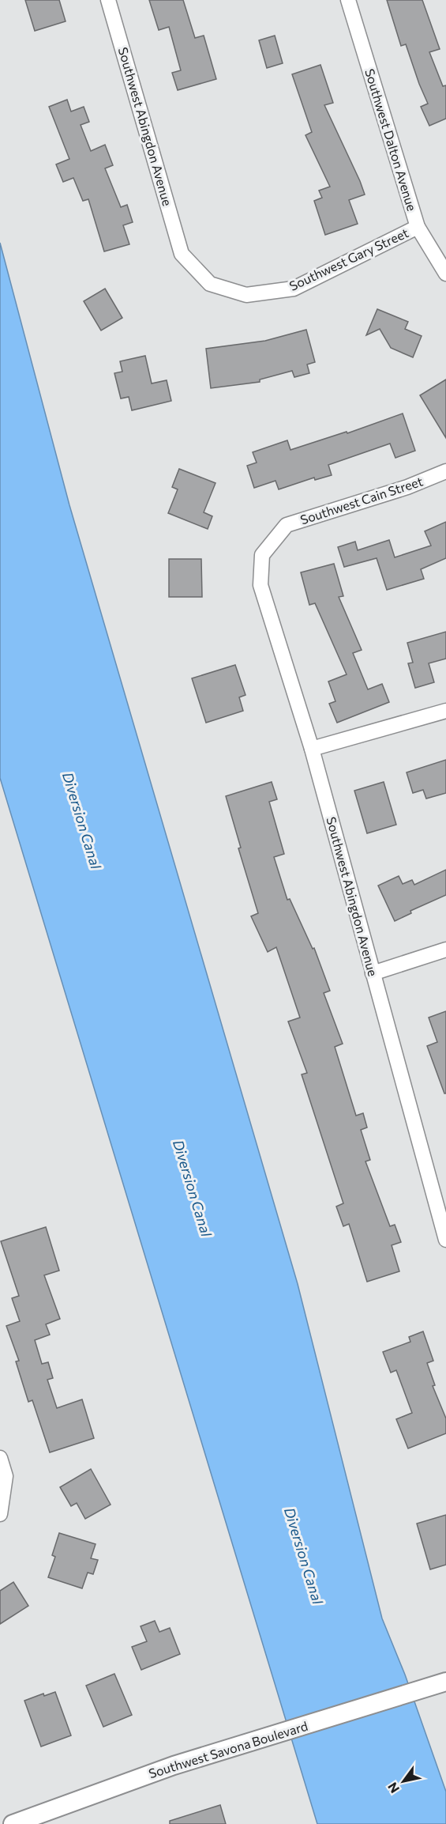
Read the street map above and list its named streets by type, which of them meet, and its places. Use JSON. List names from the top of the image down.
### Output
{
  "streets": {
    "street": [
      "Southwest Abingdon Avenue",
      "Southwest Dalton Avenue",
      "Southwest Gary Street",
      "Southwest Cain Street",
      "Southwest Savona Boulevard"
    ]
  },
  "crossings": [
    ["Southwest Abingdon Avenue", "Southwest Gary Street"],
    ["Southwest Abingdon Avenue", "Southwest Cain Street"],
    ["Southwest Dalton Avenue", "Southwest Gary Street"]
  ],
  "water": ["Diversion Canal"],
  "north": "bottom left"
}
